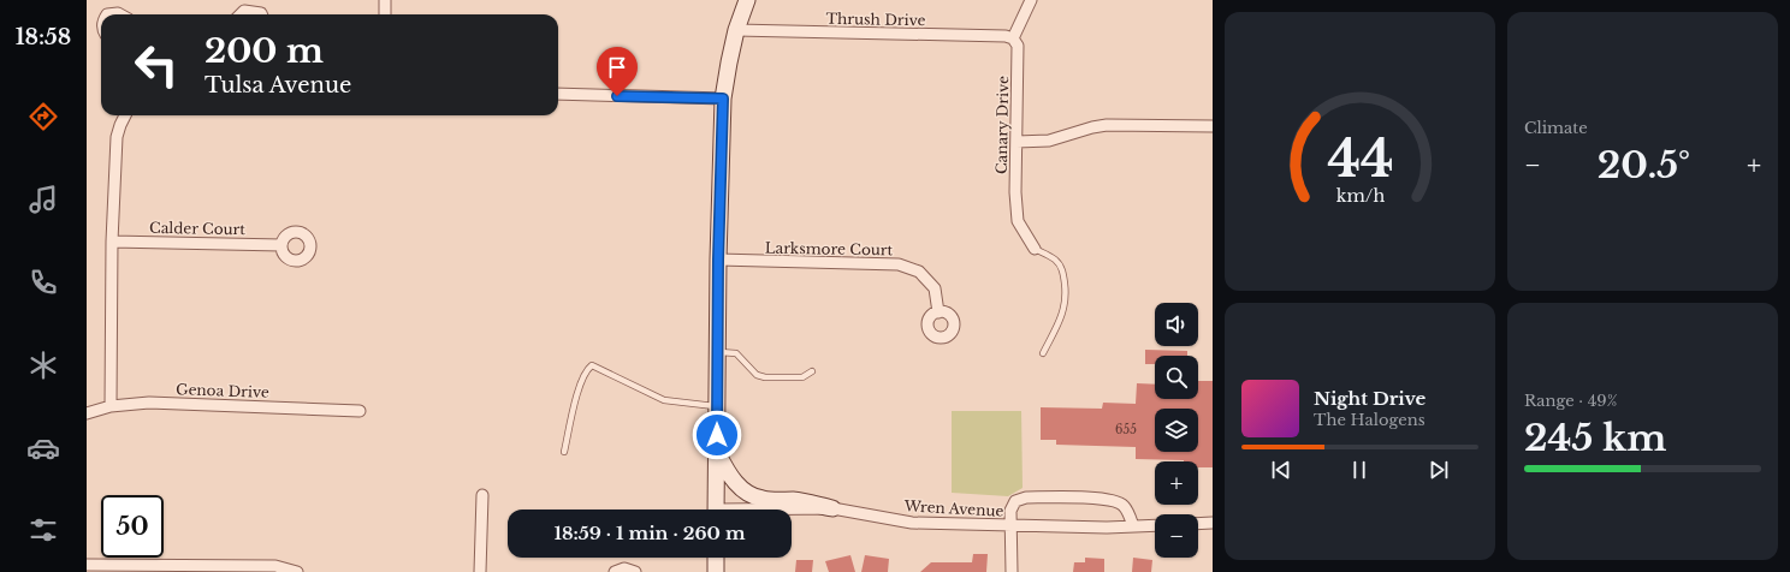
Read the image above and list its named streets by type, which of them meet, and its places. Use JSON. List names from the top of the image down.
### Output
{
  "streets": {
    "street": [
      "Thrush Drive",
      "Canary Drive",
      "Calder Court",
      "Larksmore Court",
      "Genoa Drive",
      "Wren Avenue"
    ]
  },
  "crossings": [
    ["Thrush Drive", "Canary Drive"]
  ],
  "house_numbers": ["655"],
  "page": {
    "tabs": "18:58",
    "tile": [
      "Climate",
      ["Range · 49%", "245 km"]
    ],
    "turn": ["200 m", "Tulsa Avenue"],
    "heat": ["−", "20.5°", "+"],
    "map_buttons": ["+", "−"],
    "song": ["Night Drive", "The Halogens"],
    "limit": "50",
    "trip": "18:59 · 1 min · 260 m",
    "gauge": ["44", "km/h"]
  }
}
